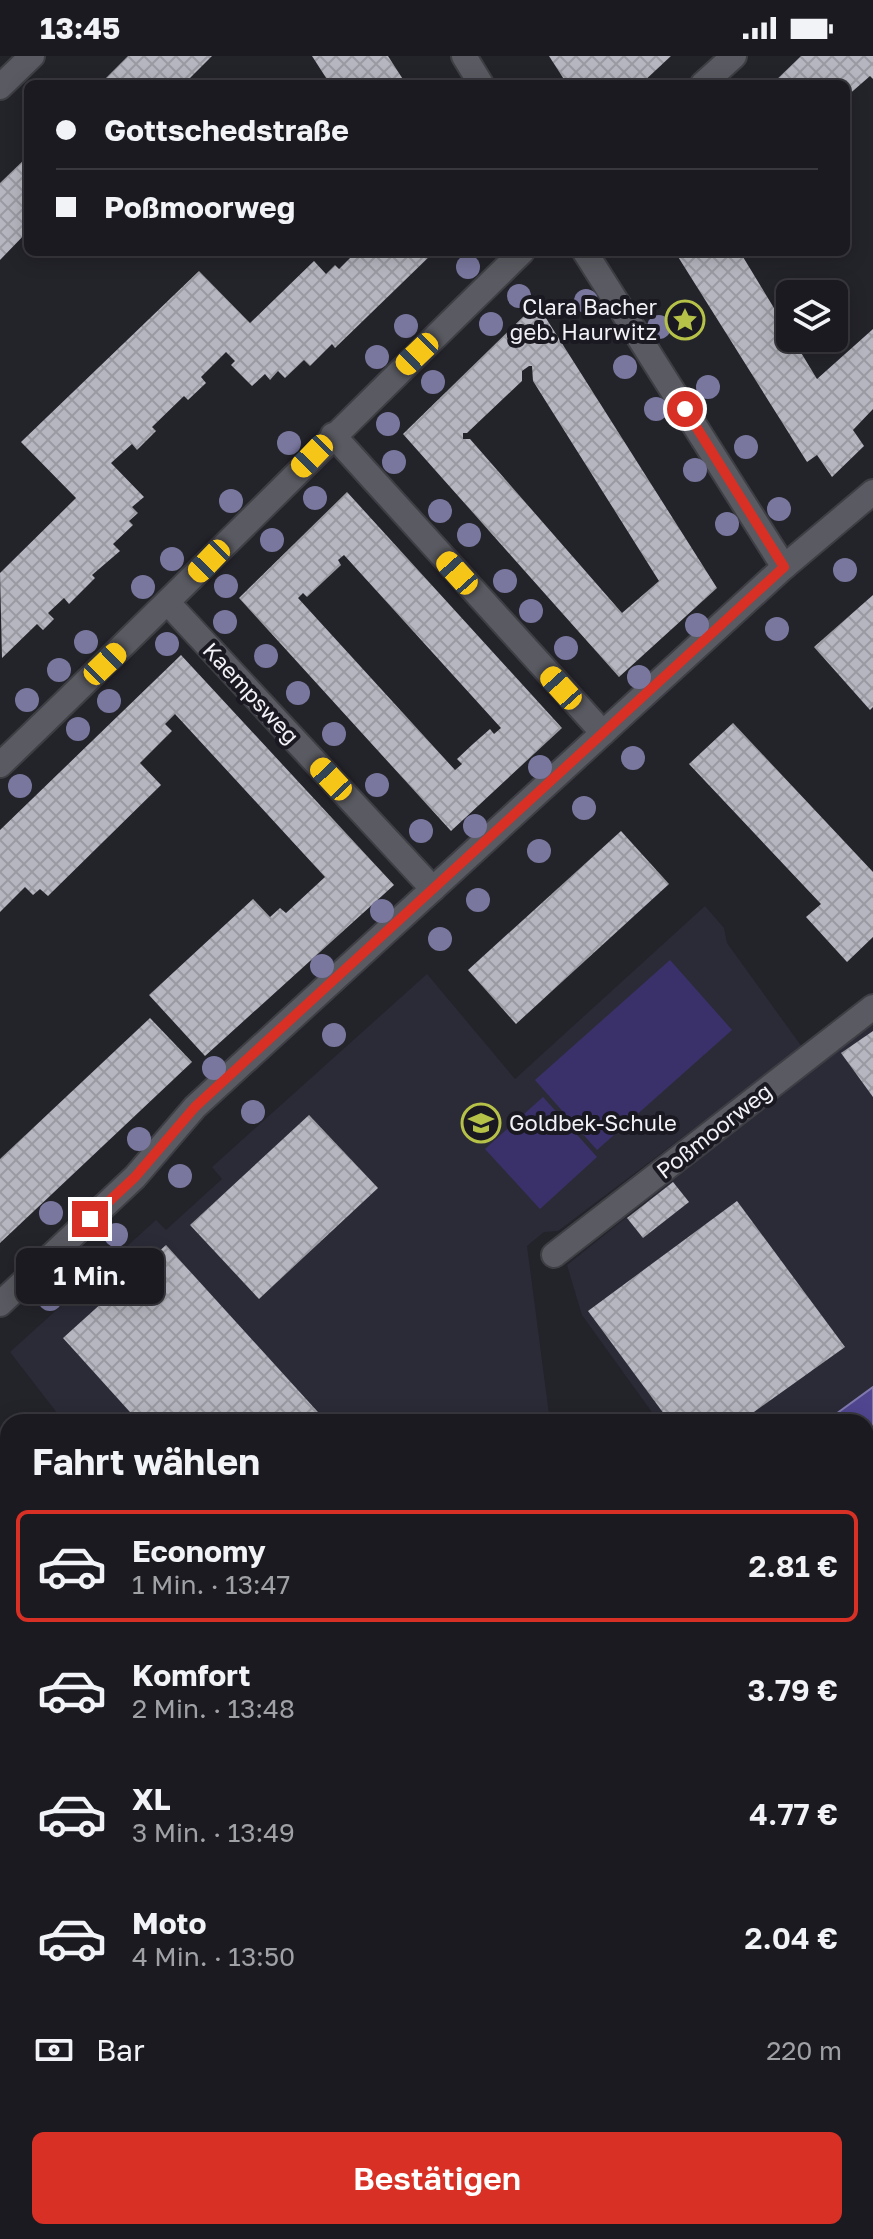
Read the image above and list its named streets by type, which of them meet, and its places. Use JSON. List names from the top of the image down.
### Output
{
  "streets": {
    "street": ["Kaempsweg", "Poßmoorweg"]
  },
  "places": {
    "place": ["Clara Bacher geb. Haurwitz"],
    "school or university": ["Goldbek-Schule"]
  },
  "page": {
    "status": "13:45",
    "banner": ["Gottschedstraße", "Poßmoorweg"],
    "bubble": "1 Min.",
    "heading": "Fahrt wählen",
    "list": [
      {
        "name": "Economy",
        "note": "1 Min. · 13:47",
        "value": "2.81 €"
      },
      {
        "name": "Komfort",
        "note": "2 Min. · 13:48",
        "value": "3.79 €"
      },
      {
        "name": "XL",
        "note": "3 Min. · 13:49",
        "value": "4.77 €"
      },
      {
        "name": "Moto",
        "note": "4 Min. · 13:50",
        "value": "2.04 €"
      }
    ],
    "pay": ["Bar", "220 m"],
    "buttons": "Bestätigen"
  }
}
